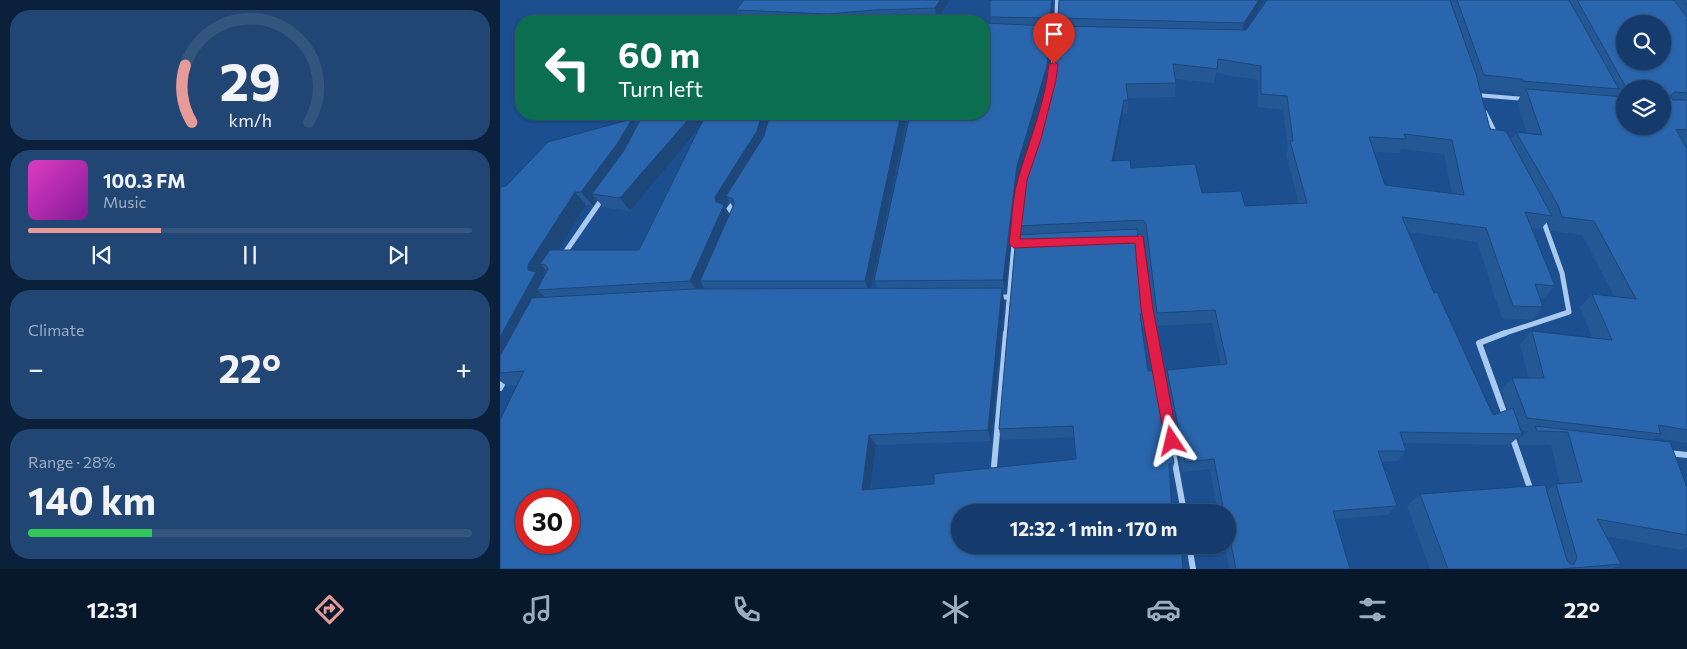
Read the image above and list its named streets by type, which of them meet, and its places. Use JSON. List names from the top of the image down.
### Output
{
  "page": {
    "turn": ["60 m", "Turn left"],
    "song": ["100.3 FM", "Music"],
    "tile": [
      "Climate",
      ["Range · 28%", "140 km"]
    ],
    "heat": ["−", "22°", "+"],
    "limit": "30",
    "trip": "12:32 · 1 min · 170 m",
    "tabs": ["12:31", "22°"],
    "gauge": ["29", "km/h"]
  }
}
